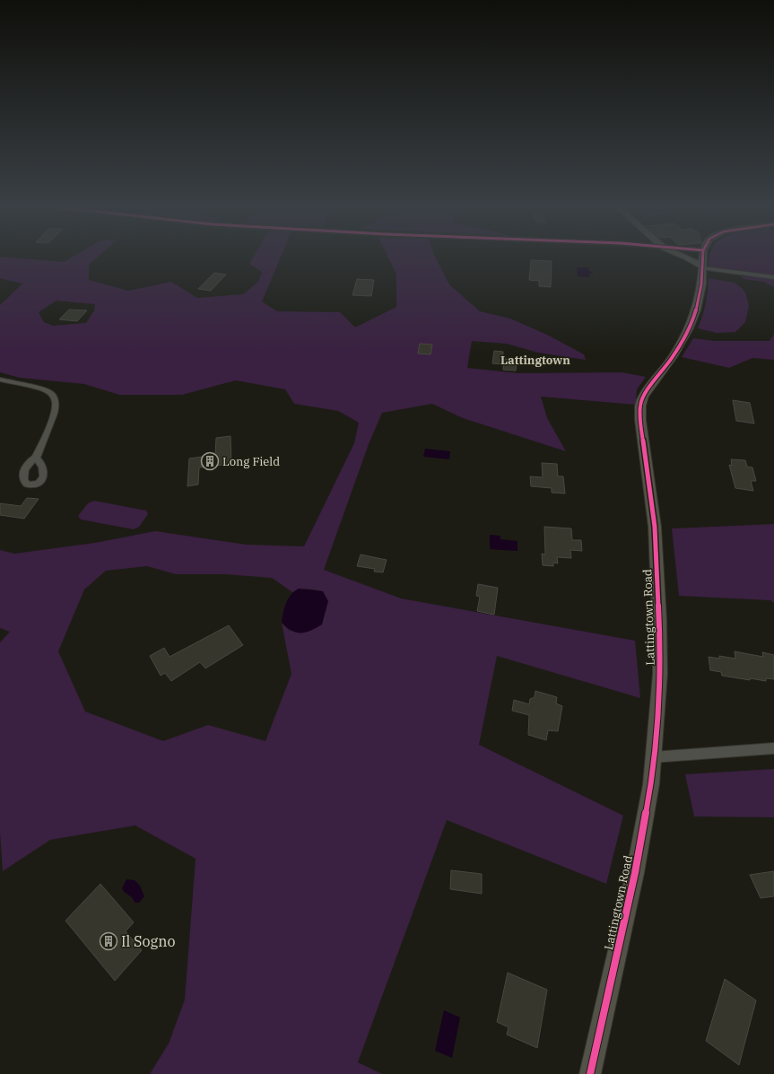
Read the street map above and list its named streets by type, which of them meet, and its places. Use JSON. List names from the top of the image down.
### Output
{
  "streets": {
    "street": ["Lattingtown Road"]
  },
  "districts": ["Lattingtown"],
  "places": {
    "building": ["Long Field", "Il Sogno"]
  }
}
